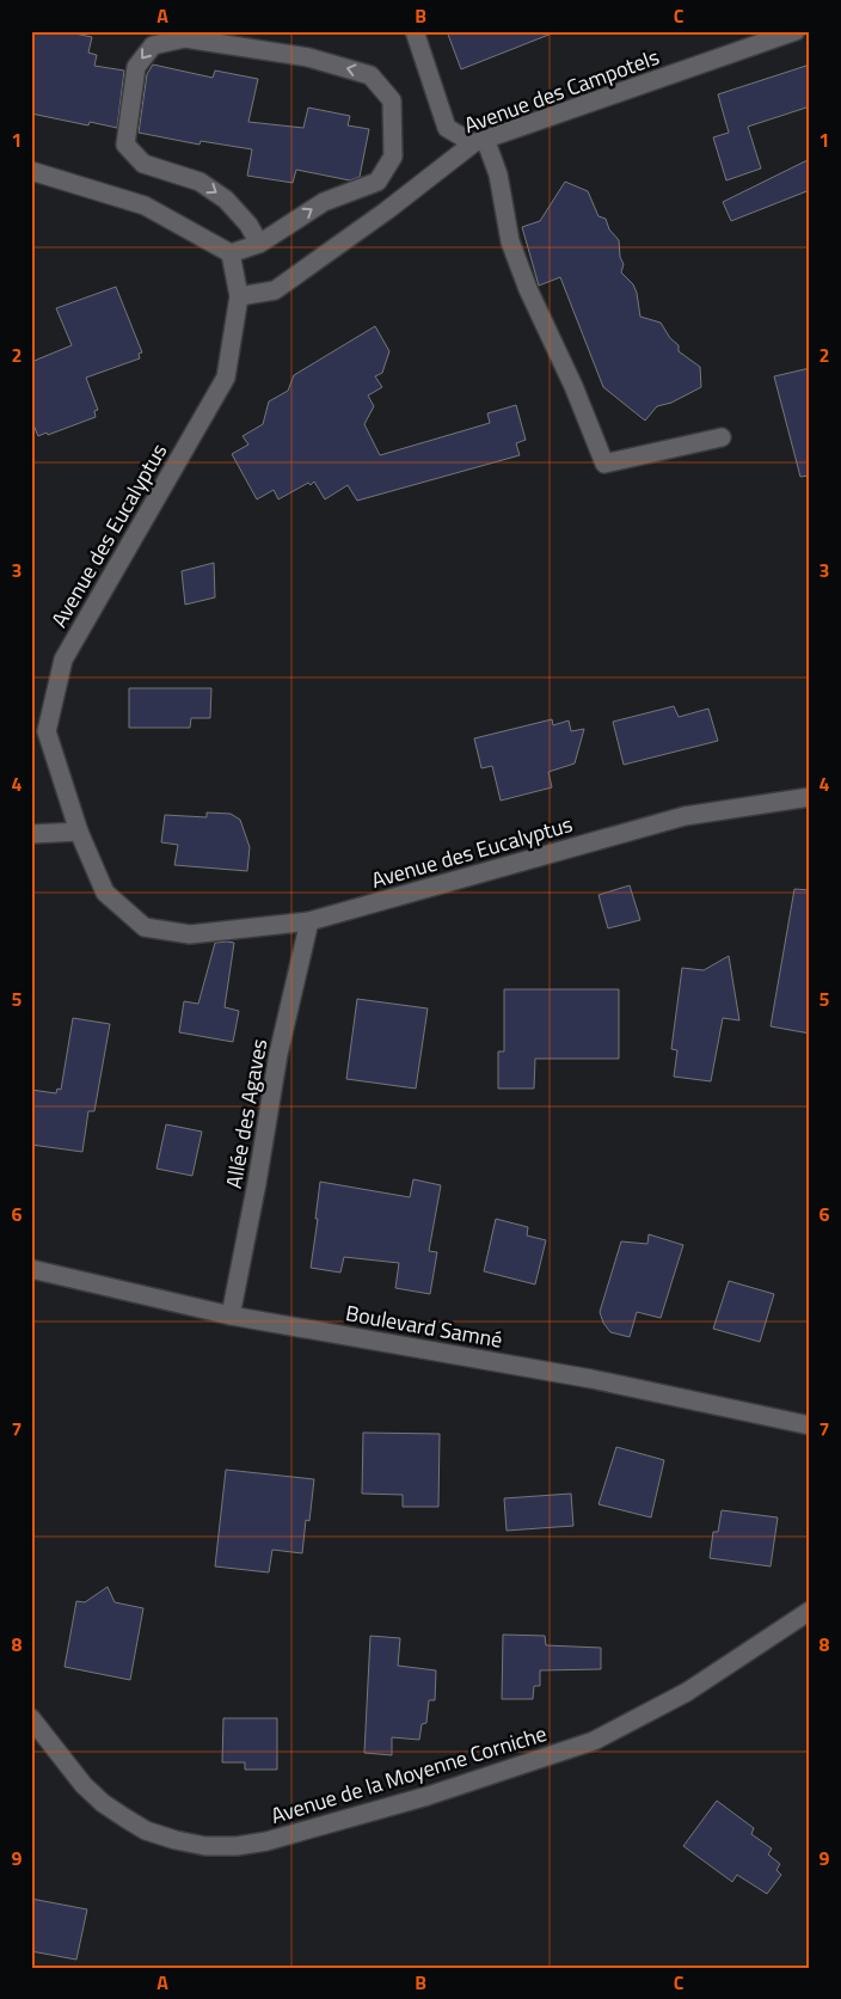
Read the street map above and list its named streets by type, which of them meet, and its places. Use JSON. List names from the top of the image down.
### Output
{
  "streets": {
    "street": [
      "Avenue des Campotels",
      "Avenue des Eucalyptus",
      "Allée des Agaves",
      "Boulevard Samné",
      "Avenue de la Moyenne Corniche"
    ]
  },
  "crossings": [
    ["Avenue des Campotels", "Avenue des Eucalyptus"],
    ["Avenue des Eucalyptus", "Allée des Agaves"],
    ["Allée des Agaves", "Boulevard Samné"]
  ],
  "grid": {
    "columns": ["A", "B", "C"],
    "rows": [
      "1",
      "2",
      "3",
      "4",
      "5",
      "6",
      "7",
      "8",
      "9"
    ]
  }
}
